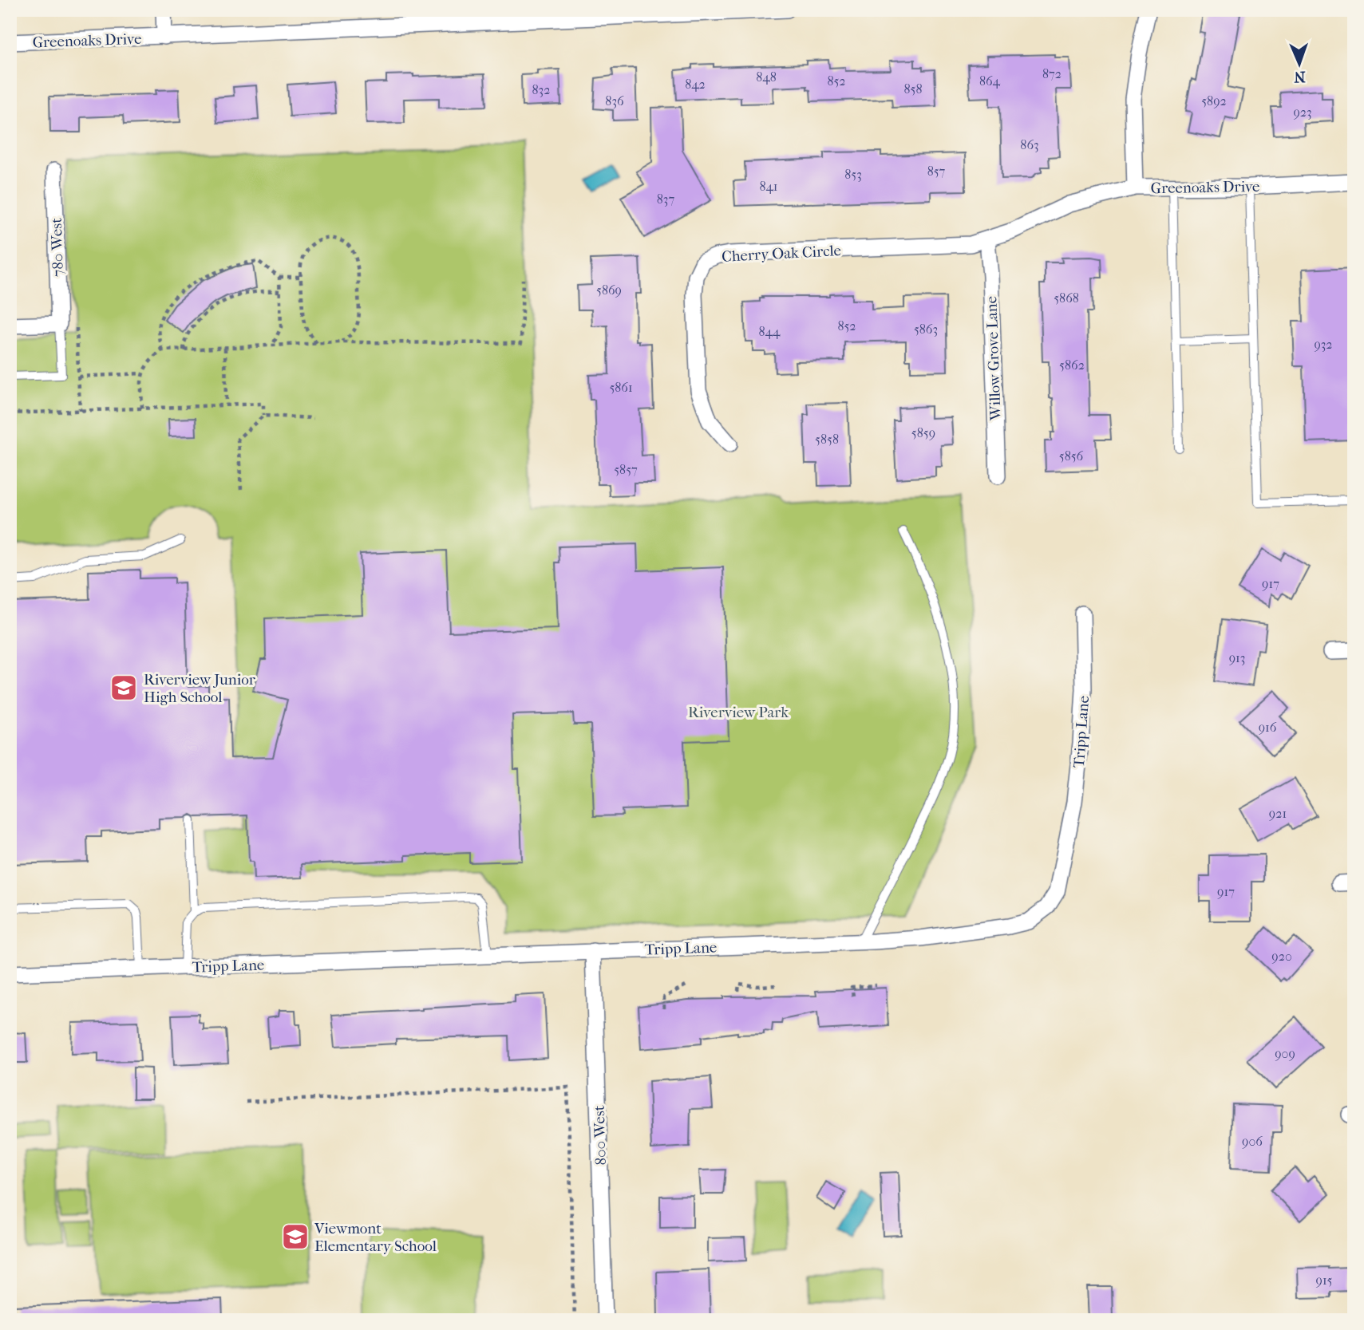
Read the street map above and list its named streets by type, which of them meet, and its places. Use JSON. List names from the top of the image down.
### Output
{
  "streets": {
    "street": [
      "Greenoaks Drive",
      "780 West",
      "Cherry Oak Circle",
      "Willow Grove Lane",
      "Tripp Lane",
      "800 West"
    ]
  },
  "crossings": [
    ["Cherry Oak Circle", "Willow Grove Lane"],
    ["Tripp Lane", "800 West"]
  ],
  "parks": ["Riverview Park"],
  "places": {
    "school or university": ["Riverview Junior High School", "Viewmont Elementary School"]
  },
  "house_numbers": [
    "872",
    "848",
    "852",
    "864",
    "842",
    "858",
    "832",
    "836",
    "5892",
    "923",
    "863",
    "857",
    "853",
    "841",
    "837",
    "5869",
    "5868",
    "852",
    "5863",
    "844",
    "932",
    "5862",
    "5861",
    "5859",
    "5858",
    "5856",
    "5857",
    "917",
    "913",
    "916",
    "921",
    "917",
    "920",
    "909",
    "906",
    "915"
  ],
  "north": "bottom"
}
